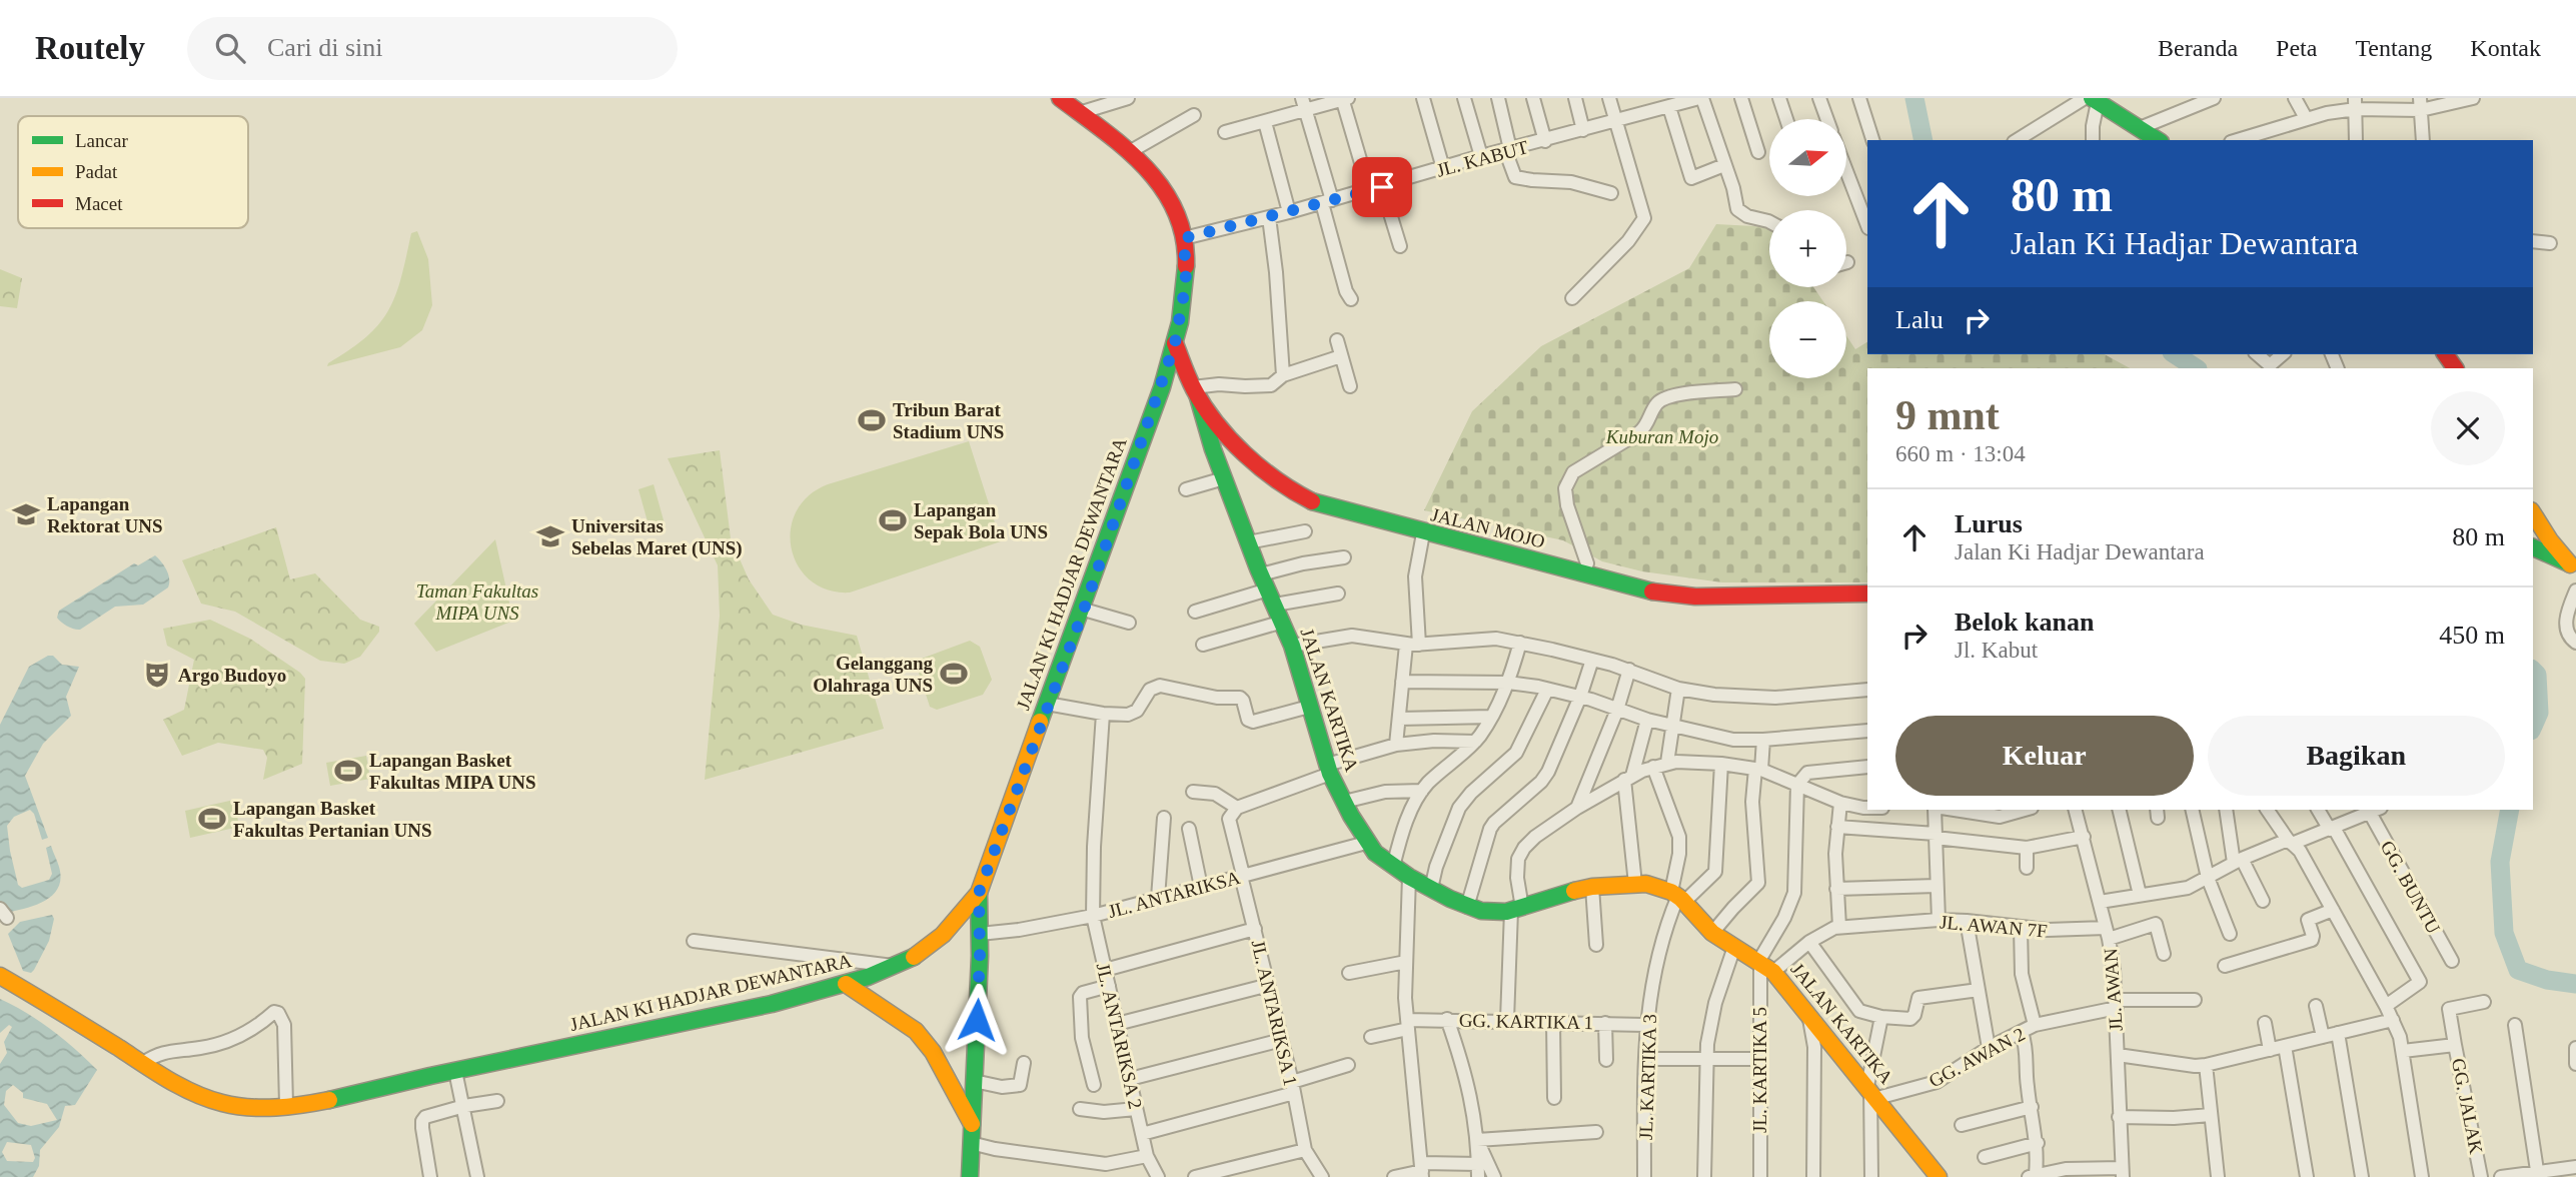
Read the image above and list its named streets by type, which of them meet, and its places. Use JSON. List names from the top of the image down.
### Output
{
  "streets": {
    "street": [
      "JL. KABUT",
      "JALAN MOJO",
      "JALAN KI HADJAR DEWANTARA",
      "JALAN KARTIKA",
      "GG. BUNTU",
      "JL. ANTARIKSA",
      "JL. AWAN 7F",
      "JL. AWAN",
      "JL. ANTARIKSA 1",
      "GG. KARTIKA 1",
      "JL. ANTARIKSA 2",
      "GG. AWAN 2",
      "JL. KARTIKA 5",
      "JL. KARTIKA 3",
      "GG. JALAK"
    ]
  },
  "crossings": [
    ["JL. KABUT", "JALAN KI HADJAR DEWANTARA"],
    ["JALAN MOJO", "JALAN KI HADJAR DEWANTARA"],
    ["JALAN MOJO", "JALAN KARTIKA"],
    ["JALAN KARTIKA", "JL. ANTARIKSA"],
    ["JALAN KARTIKA", "GG. AWAN 2"],
    ["JALAN KARTIKA", "JL. KARTIKA 5"],
    ["JALAN KARTIKA", "JL. KARTIKA 3"],
    ["JL. ANTARIKSA", "JL. ANTARIKSA 1"],
    ["JL. ANTARIKSA", "JL. ANTARIKSA 2"],
    ["JL. AWAN 7F", "JL. AWAN"],
    ["JL. AWAN", "GG. AWAN 2"],
    ["GG. KARTIKA 1", "JL. KARTIKA 3"]
  ],
  "parks": ["Kuburan Mojo", "Taman Fakultas MIPA UNS"],
  "places": {
    "sports": [
      "Tribun Barat Stadium UNS",
      "Lapangan Sepak Bola UNS",
      "Gelanggang Olahraga UNS",
      "Lapangan Basket Fakultas MIPA UNS",
      "Lapangan Basket Fakultas Pertanian UNS"
    ],
    "school or university": ["Lapangan Rektorat UNS", "Universitas Sebelas Maret (UNS)"],
    "theatre": ["Argo Budoyo"]
  },
  "legend": ["Lancar", "Padat", "Macet"],
  "north": "right",
  "page": {
    "header": "Routely",
    "search": "Cari di sini",
    "nav": [
      "Beranda",
      "Peta",
      "Tentang",
      "Kontak"
    ],
    "map_buttons": ["+", "−"],
    "turn": ["80 m", "Jalan Ki Hadjar Dewantara"],
    "then": "Lalu",
    "heading": ["9 mnt", "660 m · 13:04"],
    "list": [
      {
        "name": "Lurus",
        "note": "Jalan Ki Hadjar Dewantara",
        "value": "80 m"
      },
      {
        "name": "Belok kanan",
        "note": "Jl. Kabut",
        "value": "450 m"
      }
    ],
    "buttons": ["Keluar", "Bagikan"]
  }
}
